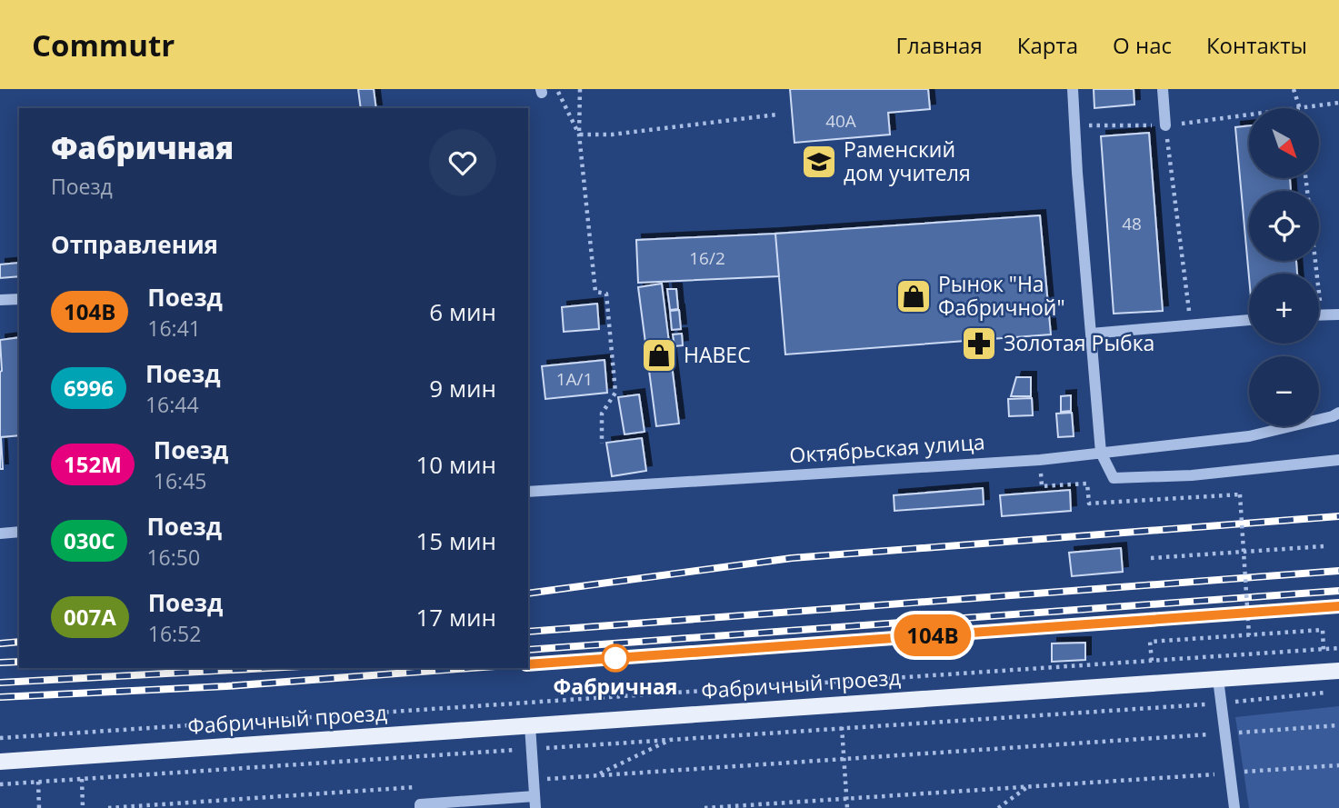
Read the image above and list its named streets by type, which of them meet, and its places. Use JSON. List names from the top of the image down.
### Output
{
  "streets": {
    "main road": ["Фабричный проезд"],
    "street": ["Октябрьская улица"]
  },
  "places": {
    "school or university": ["Раменский дом учителя"],
    "shop": ["Рынок \"На Фабричной\"", "НАВЕС"],
    "pharmacy": ["Золотая Рыбка"],
    "other": ["Фабричная"]
  },
  "house_numbers": [
    "40А",
    "48",
    "16/2",
    "1А/1"
  ],
  "north": "bottom right",
  "page": {
    "header": "Commutr",
    "nav": [
      "Главная",
      "Карта",
      "О нас",
      "Контакты"
    ],
    "on_map": "104В",
    "map_buttons": ["+", "−"],
    "heading": [
      ["Фабричная", "Поезд"],
      "Отправления"
    ],
    "list": [
      {
        "mark": "104В",
        "name": "Поезд",
        "note": "16:41",
        "value": "6 мин"
      },
      {
        "mark": "6996",
        "name": "Поезд",
        "note": "16:44",
        "value": "9 мин"
      },
      {
        "mark": "152М",
        "name": "Поезд",
        "note": "16:45",
        "value": "10 мин"
      },
      {
        "mark": "030C",
        "name": "Поезд",
        "note": "16:50",
        "value": "15 мин"
      },
      {
        "mark": "007А",
        "name": "Поезд",
        "note": "16:52",
        "value": "17 мин"
      }
    ]
  }
}
